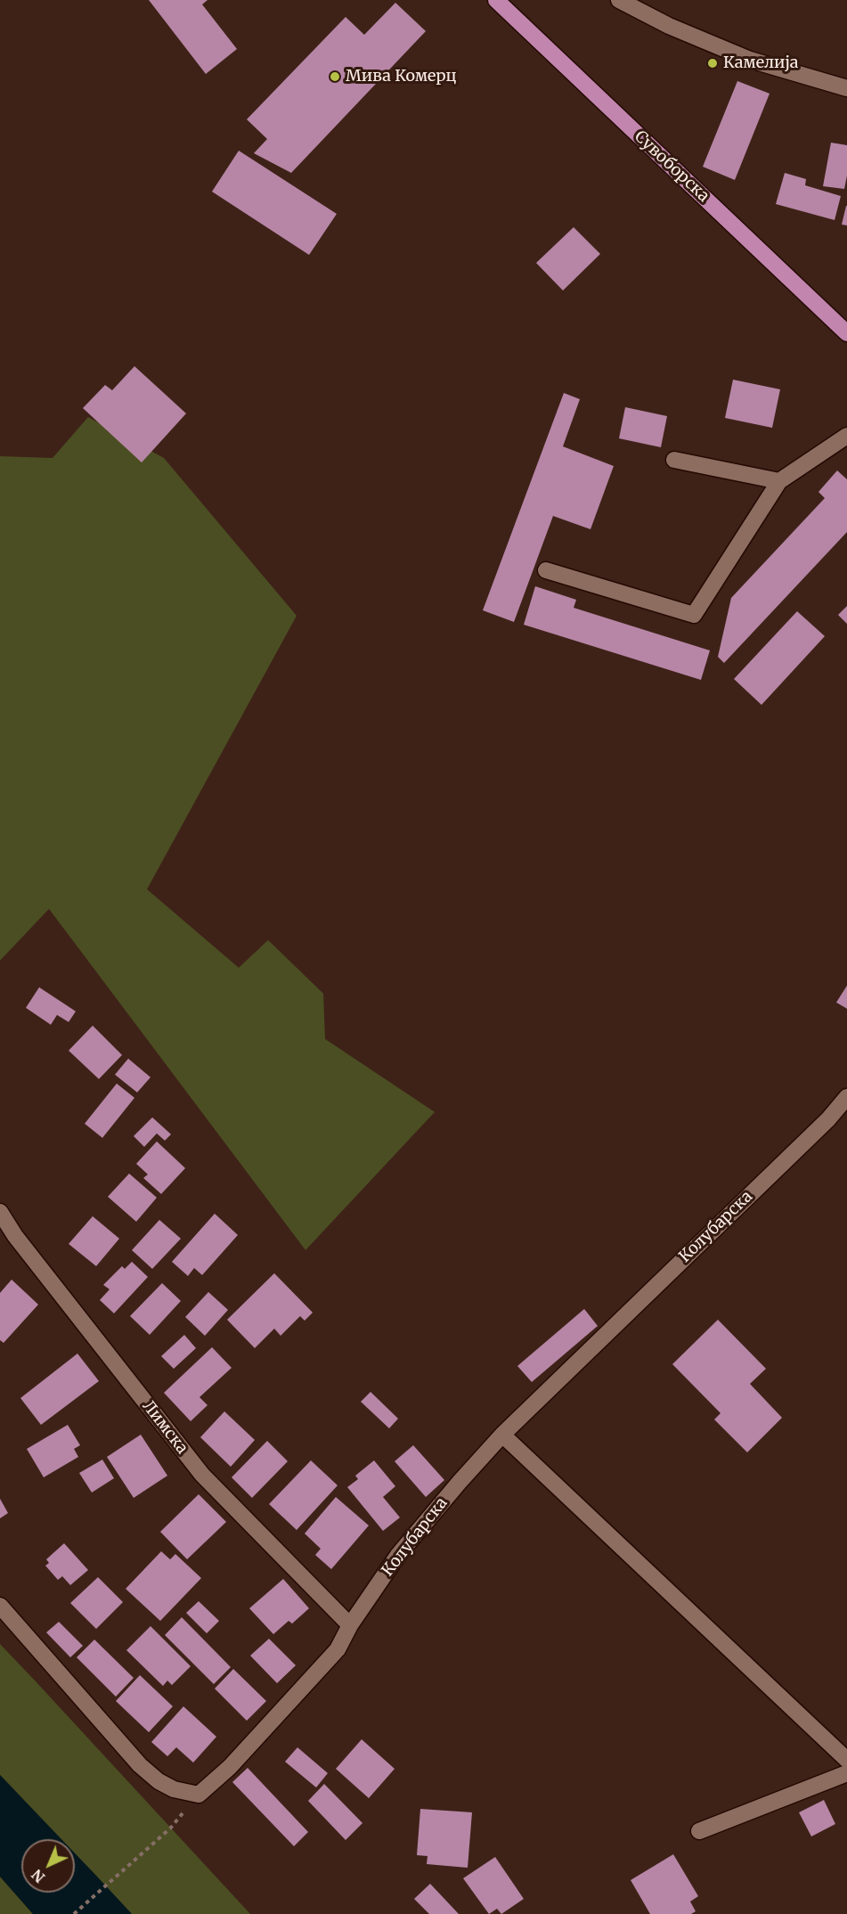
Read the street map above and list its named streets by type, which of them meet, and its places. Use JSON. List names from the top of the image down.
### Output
{
  "streets": {
    "main road": ["Сувоборска"],
    "street": ["Колубарска", "Лимска"]
  },
  "crossings": [
    ["Колубарска", "Лимска"]
  ],
  "places": ["Камелија", "Мива Комерц"],
  "north": "bottom left"
}
